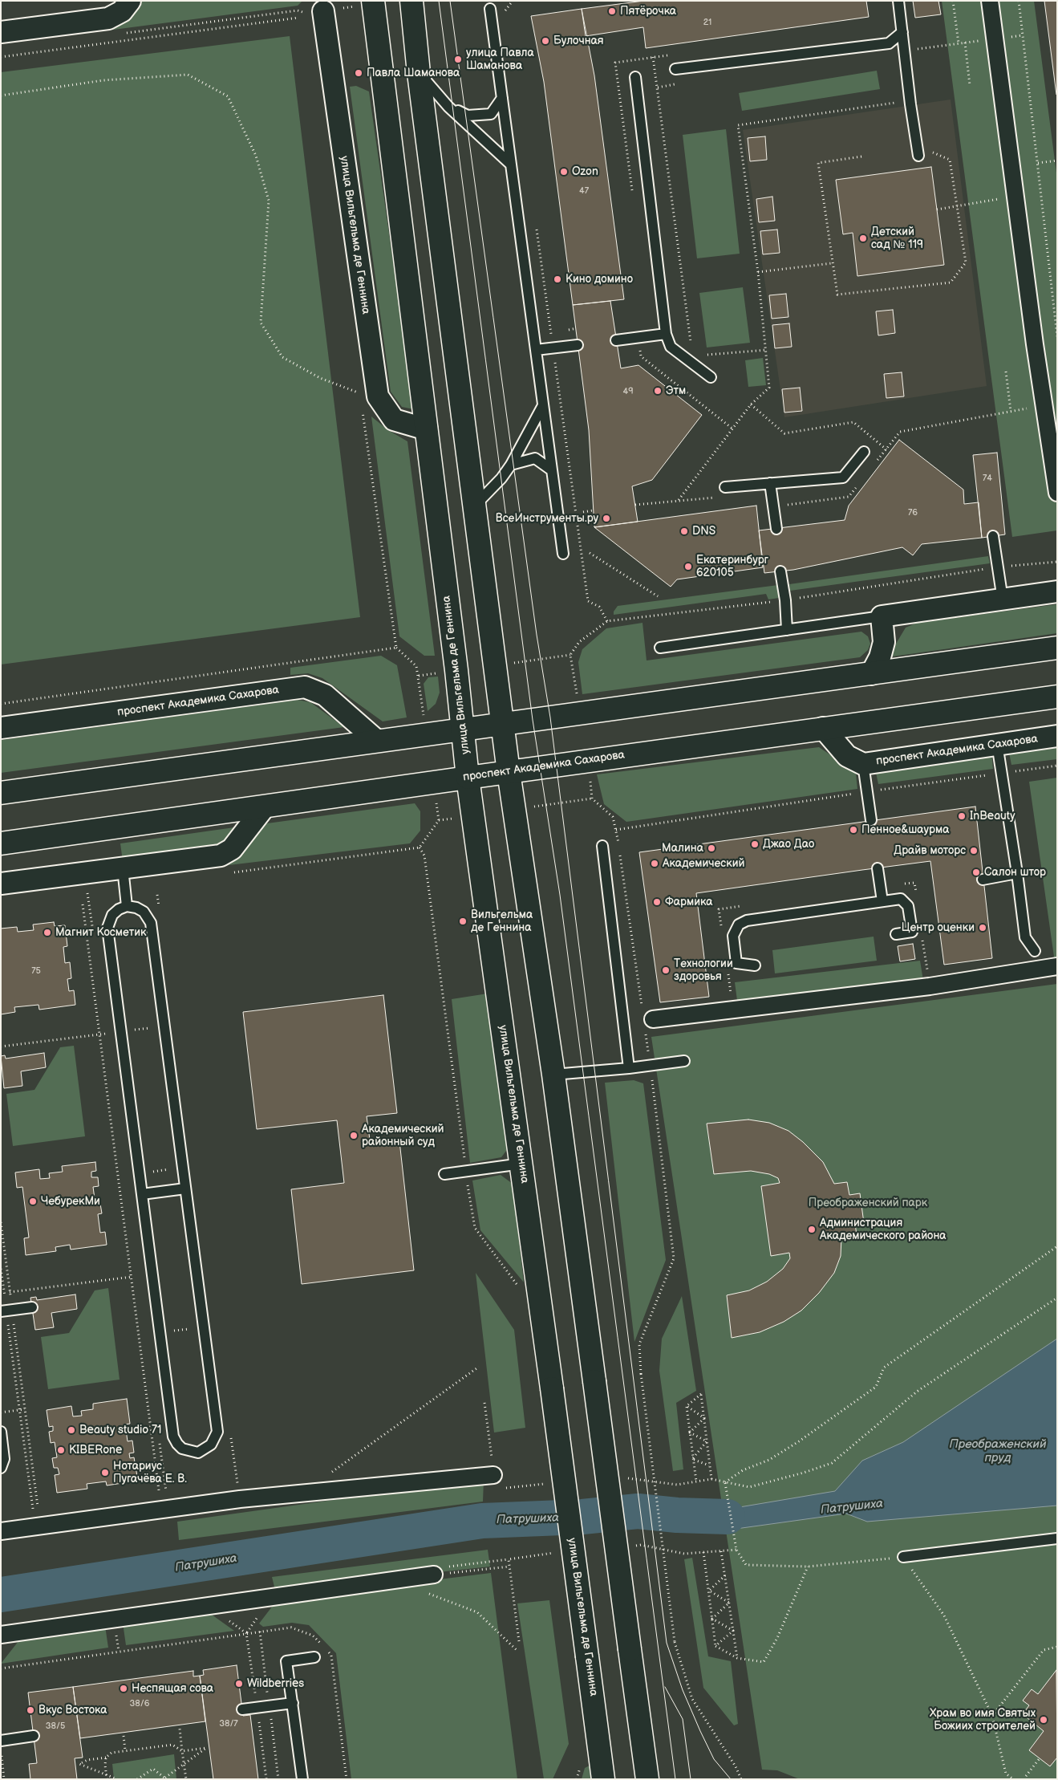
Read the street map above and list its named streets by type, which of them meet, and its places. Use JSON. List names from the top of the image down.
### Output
{
  "streets": {
    "street": ["улица Вильгельма де Геннина", "проспект Академика Сахарова"]
  },
  "crossings": [
    ["улица Вильгельма де Геннина", "проспект Академика Сахарова"]
  ],
  "water": ["Преображенский пруд", "Патрушиха"],
  "parks": ["Преображенский парк"],
  "places": [
    "Пятёрочка",
    "Булочная",
    "улица Павла Шаманова",
    "Павла Шаманова",
    "Ozon",
    "Детский сад № 119",
    "Кино домино",
    "Этм",
    "ВсеИнструменты.ру",
    "DNS",
    "Екатеринбург 620105",
    "InBeauty",
    "Пенное&шаурма",
    "Джао Дао",
    "Малина",
    "Драйв моторс",
    "Академический",
    "Салон штор",
    "Фармика",
    "Вильгельма де Геннина",
    "Центр оценки",
    "Магнит Косметик",
    "Технологии здоровья",
    "Академический районный суд",
    "ЧебурекМи",
    "Администрация Академического района",
    "Beauty studio 71",
    "KIBERone",
    "Нотариус Пугачёва Е. В.",
    "Wildberries",
    "Неспящая сова",
    "Вкус Востока",
    "Храм во имя Святых Божиих строителей"
  ],
  "house_numbers": [
    "21",
    "47",
    "49",
    "74",
    "76",
    "75",
    "38/6",
    "38/7",
    "38/5"
  ]
}
